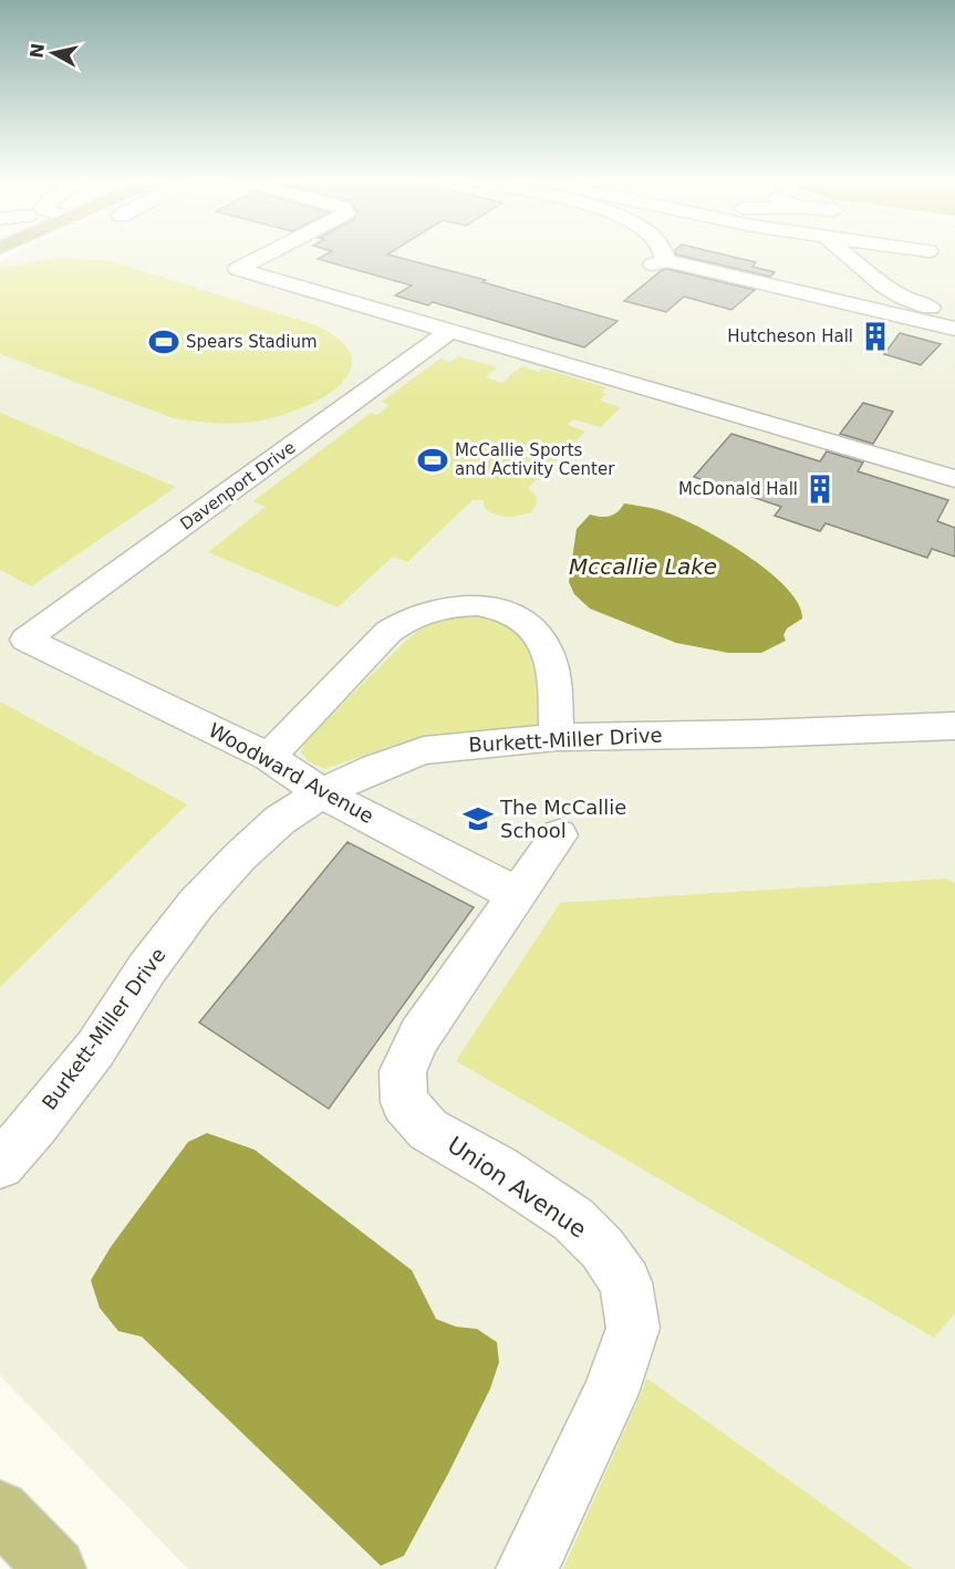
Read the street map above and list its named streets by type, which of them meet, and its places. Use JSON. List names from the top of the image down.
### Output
{
  "streets": {
    "street": [
      "Davenport Drive",
      "Burkett-Miller Drive",
      "Woodward Avenue",
      "Union Avenue"
    ]
  },
  "crossings": [
    ["Davenport Drive", "Woodward Avenue"],
    ["Burkett-Miller Drive", "Woodward Avenue"],
    ["Woodward Avenue", "Union Avenue"]
  ],
  "water": ["Mccallie Lake"],
  "places": {
    "building": ["Hutcheson Hall", "McDonald Hall"],
    "sports": ["Spears Stadium", "McCallie Sports and Activity Center"],
    "school or university": ["The McCallie School"]
  },
  "north": "left"
}
